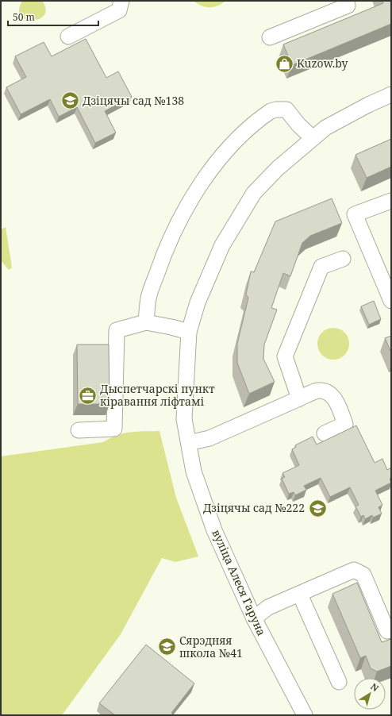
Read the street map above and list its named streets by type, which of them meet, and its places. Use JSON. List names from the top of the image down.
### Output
{
  "streets": {
    "street": ["вуліца Алеся Гаруна"]
  },
  "places": {
    "shop": ["Kuzow.by"],
    "school or university": ["Дзіцячы сад №138", "Дзіцячы сад №222", "Сярэдняя школа №41"],
    "office": ["Дыспетчарскі пункт кіравання ліфтамі"]
  },
  "scale_bar": "50 m",
  "north": "top right"
}
